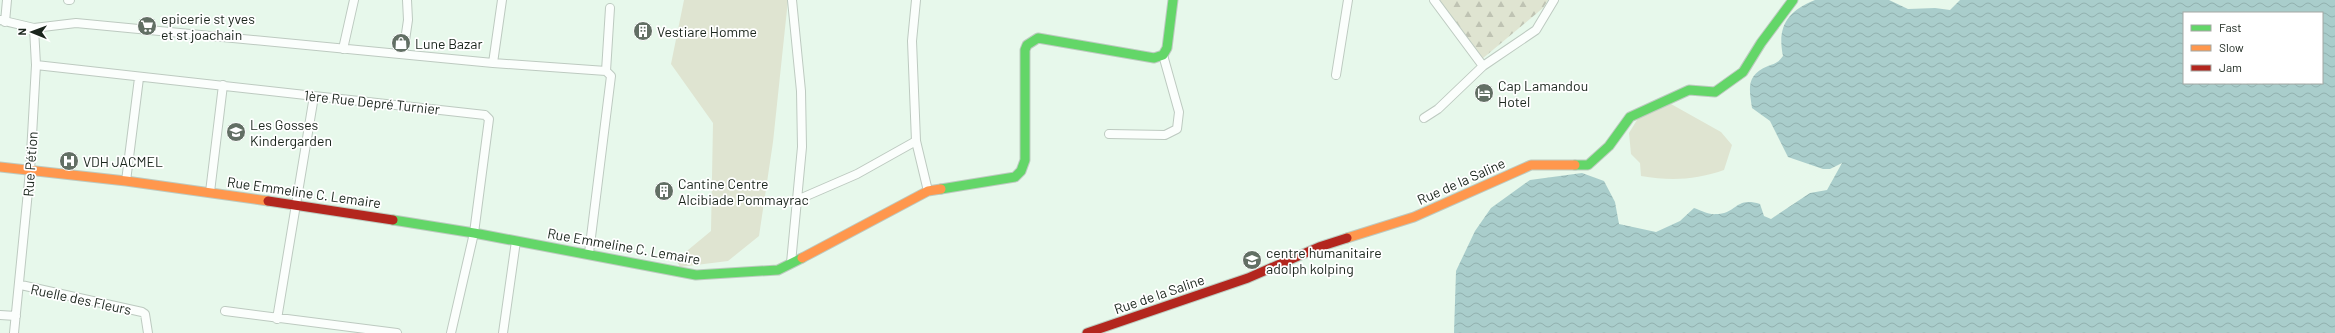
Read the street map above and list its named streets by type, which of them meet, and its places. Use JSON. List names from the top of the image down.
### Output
{
  "streets": {
    "street": [
      "1ère Rue Depré Turnier",
      "Rue Pétion",
      "Rue de la Saline",
      "Rue Emmeline C. Lemaire",
      "Ruelle des Fleurs"
    ]
  },
  "crossings": [
    ["1ère Rue Depré Turnier", "Rue Pétion"],
    ["1ère Rue Depré Turnier", "Rue Emmeline C. Lemaire"],
    ["Rue Pétion", "Rue Emmeline C. Lemaire"],
    ["Rue Pétion", "Ruelle des Fleurs"]
  ],
  "places": {
    "supermarket": ["epicerie st yves et st joachain"],
    "building": ["Vestiare Homme", "Cantine Centre Alcibiade Pommayrac"],
    "shop": ["Lune Bazar"],
    "hotel": ["Cap Lamandou Hotel"],
    "school or university": ["Les Gosses Kindergarden", "centre humanitaire adolph kolping"],
    "hospital": ["VDH JACMEL"]
  },
  "legend": ["Fast", "Slow", "Jam"],
  "north": "left"
}
